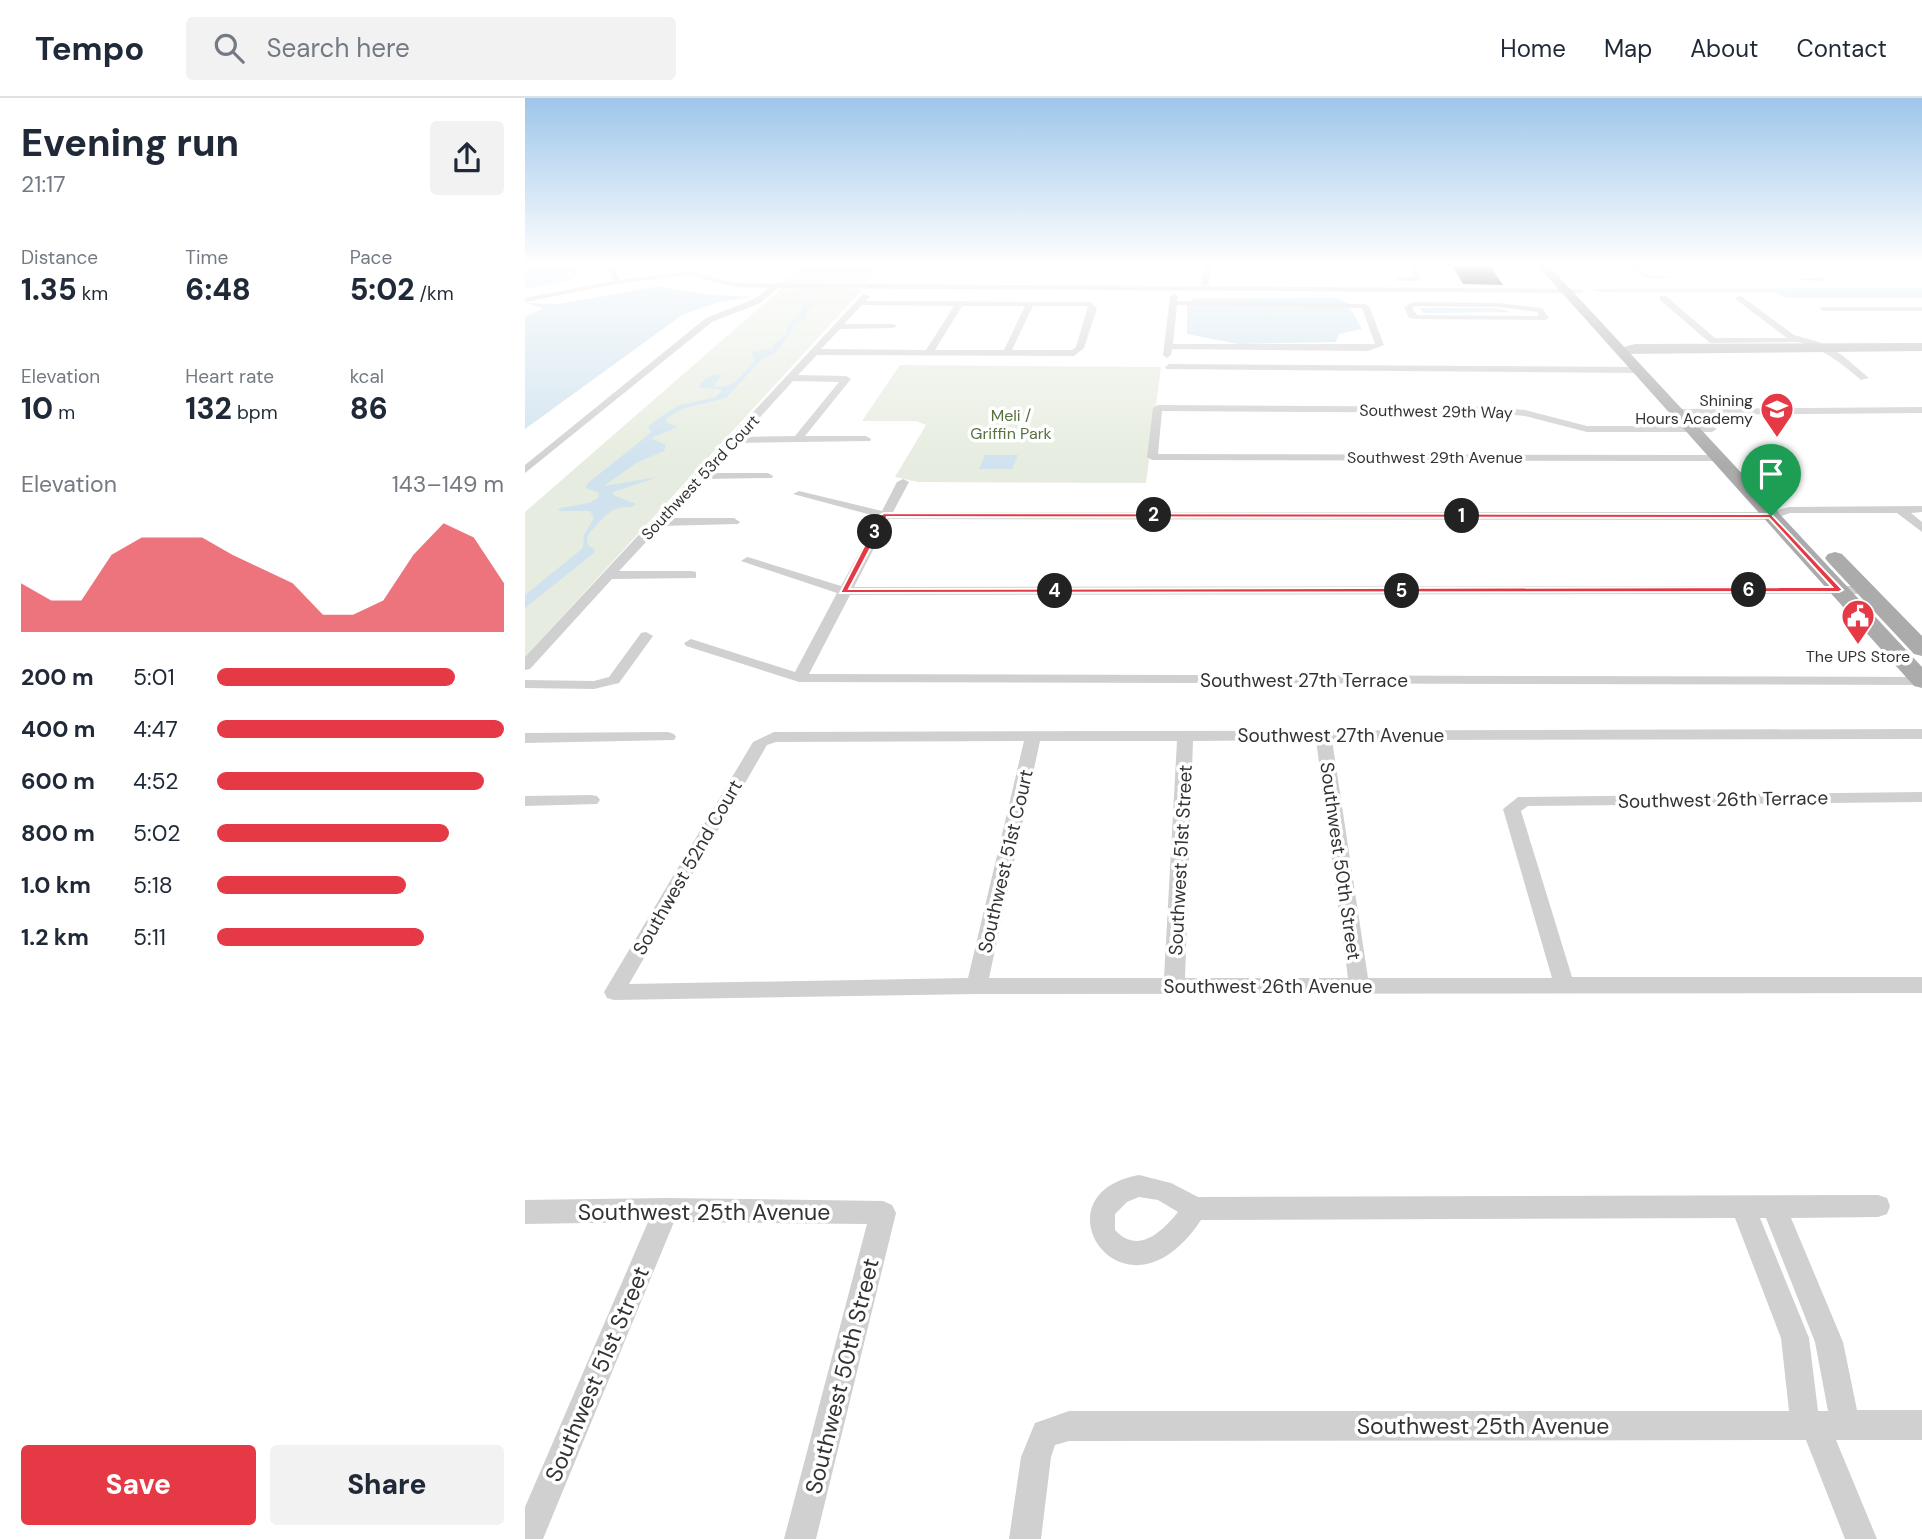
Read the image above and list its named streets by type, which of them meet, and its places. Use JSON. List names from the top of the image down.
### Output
{
  "streets": {
    "street": [
      "Southwest 29th Way",
      "Southwest 29th Avenue",
      "Southwest 53rd Court",
      "Southwest 27th Terrace",
      "Southwest 27th Avenue",
      "Southwest 26th Terrace",
      "Southwest 51st Street",
      "Southwest 51st Court",
      "Southwest 50th Street",
      "Southwest 52nd Court",
      "Southwest 26th Avenue",
      "Southwest 25th Avenue"
    ]
  },
  "crossings": [
    ["Southwest 29th Way", "Southwest 29th Avenue"],
    ["Southwest 27th Avenue", "Southwest 51st Street"],
    ["Southwest 27th Avenue", "Southwest 51st Court"],
    ["Southwest 27th Avenue", "Southwest 50th Street"],
    ["Southwest 27th Avenue", "Southwest 52nd Court"],
    ["Southwest 26th Terrace", "Southwest 26th Avenue"],
    ["Southwest 51st Street", "Southwest 26th Avenue"],
    ["Southwest 51st Street", "Southwest 25th Avenue"],
    ["Southwest 51st Court", "Southwest 26th Avenue"],
    ["Southwest 50th Street", "Southwest 26th Avenue"],
    ["Southwest 50th Street", "Southwest 25th Avenue"],
    ["Southwest 52nd Court", "Southwest 26th Avenue"]
  ],
  "parks": ["Meli / Griffin Park"],
  "places": {
    "school or university": ["Shining Hours Academy"],
    "public building": ["The UPS Store"]
  },
  "page": {
    "header": "Tempo",
    "search": "Search here",
    "nav": [
      "Home",
      "Map",
      "About",
      "Contact"
    ],
    "heading": ["Evening run", "21:17"],
    "stats": [
      ["Distance", "1.35 km"],
      ["Time", "6:48"],
      ["Pace", "5:02 /km"],
      ["Elevation", "10 m"],
      ["Heart rate", "132 bpm"],
      ["kcal", "86"]
    ],
    "chart": ["Elevation", "143–149 m"],
    "pins": [
      "2",
      "1",
      "3",
      "6",
      "4",
      "5"
    ],
    "list": [
      {
        "name": "200 m",
        "note": "5:01"
      },
      {
        "name": "400 m",
        "note": "4:47"
      },
      {
        "name": "600 m",
        "note": "4:52"
      },
      {
        "name": "800 m",
        "note": "5:02"
      },
      {
        "name": "1.0 km",
        "note": "5:18"
      },
      {
        "name": "1.2 km",
        "note": "5:11"
      }
    ],
    "buttons": ["Save", "Share"]
  }
}
